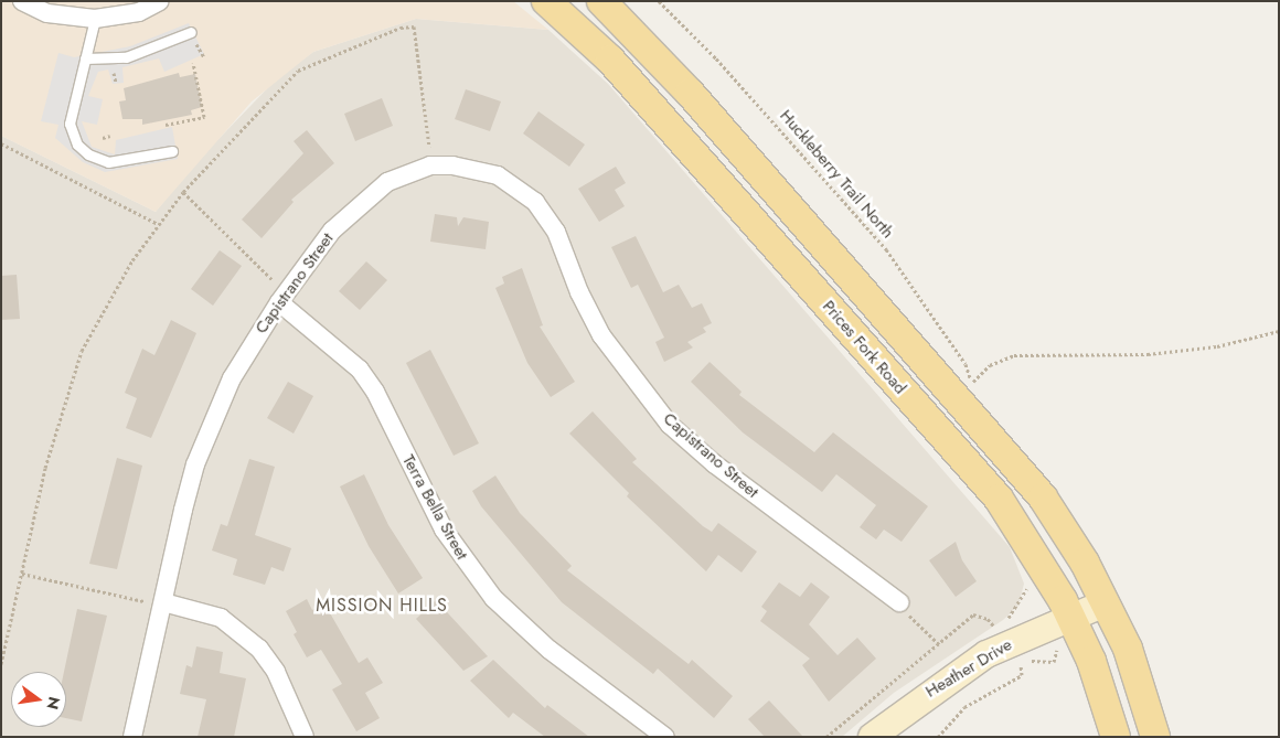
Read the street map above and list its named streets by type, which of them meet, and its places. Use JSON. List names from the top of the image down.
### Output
{
  "streets": {
    "main road": ["Prices Fork Road"],
    "street": ["Capistrano Street", "Terra Bella Street", "Heather Drive"],
    "path": ["Huckleberry Trail North"]
  },
  "crossings": [
    ["Capistrano Street", "Terra Bella Street"],
    ["Prices Fork Road", "Heather Drive"]
  ],
  "districts": ["MISSION HILLS"],
  "north": "right"
}
